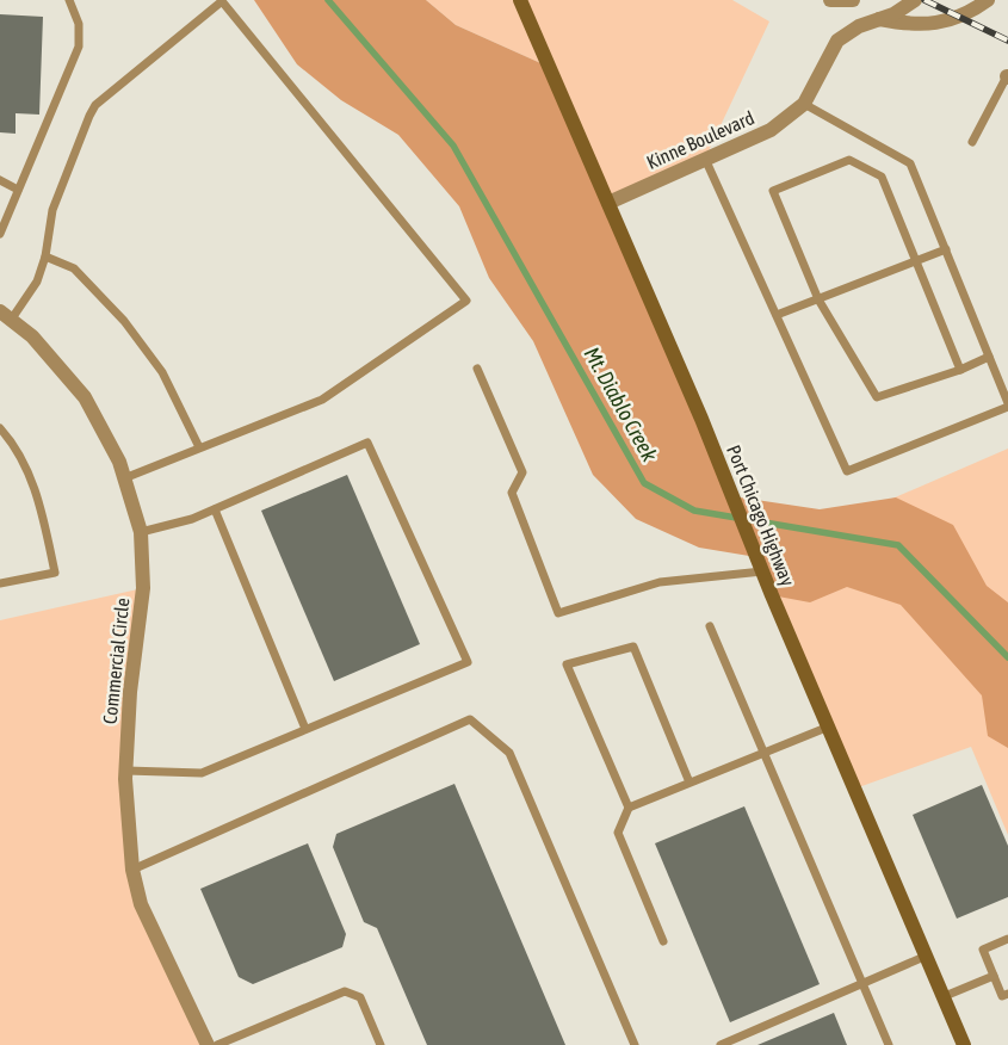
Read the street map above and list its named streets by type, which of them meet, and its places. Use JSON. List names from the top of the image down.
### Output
{
  "streets": {
    "street": ["Kinne Boulevard", "Port Chicago Highway", "Commercial Circle"]
  },
  "crossings": [
    ["Kinne Boulevard", "Port Chicago Highway"]
  ],
  "water": ["Mt. Diablo Creek"]
}
